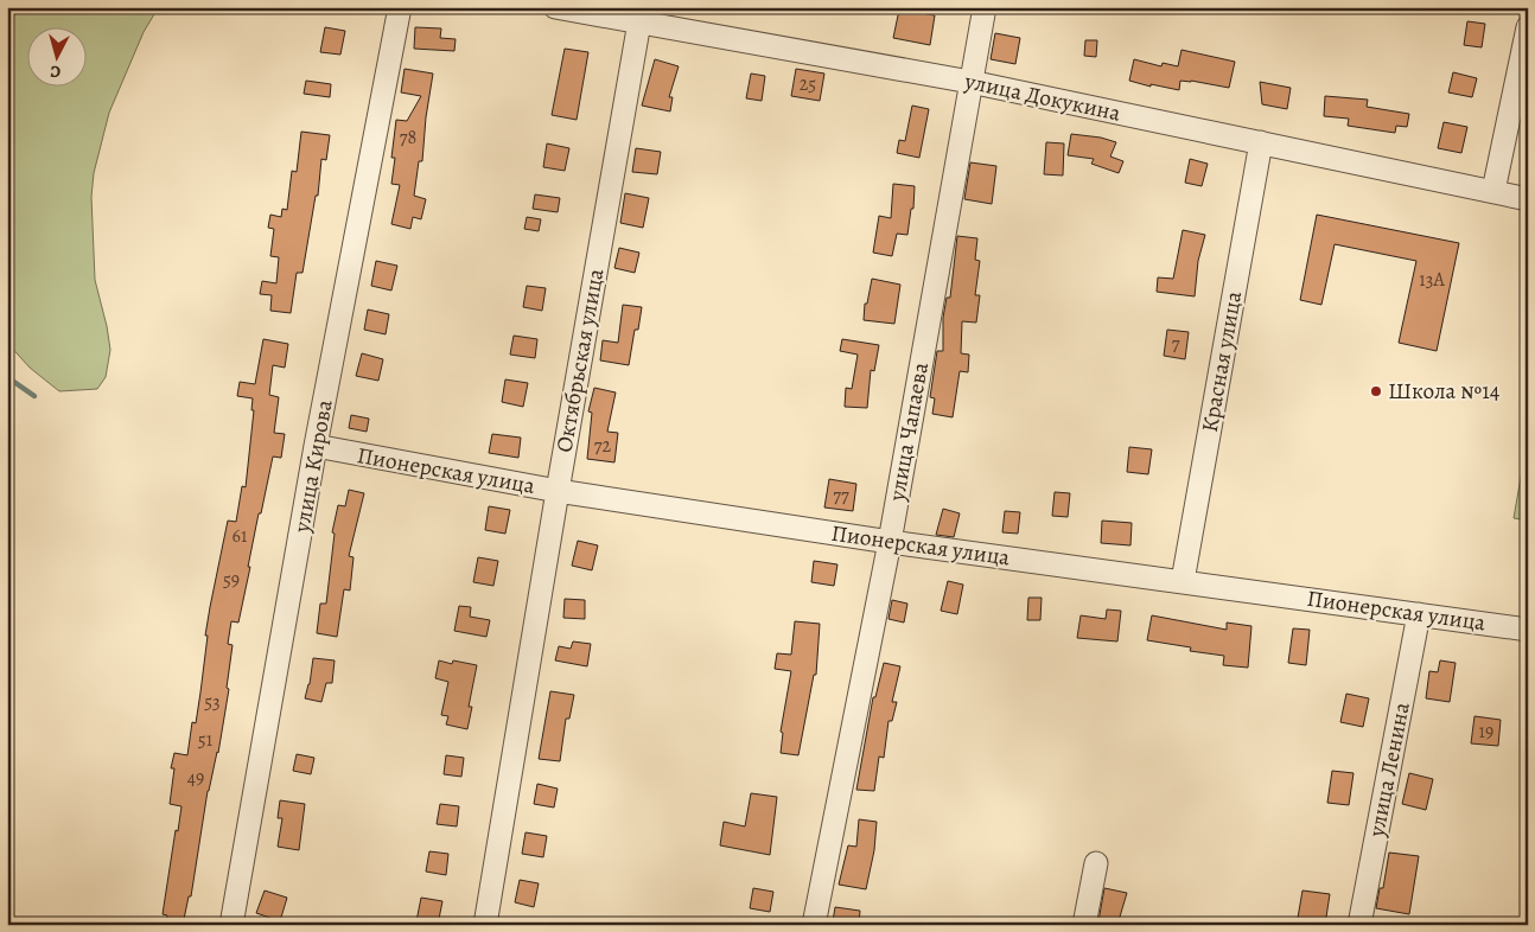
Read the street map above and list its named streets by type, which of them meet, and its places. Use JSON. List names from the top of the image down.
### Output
{
  "streets": {
    "street": [
      "улица Докукина",
      "Октябрьская улица",
      "Красная улица",
      "улица Чапаева",
      "улица Кирова",
      "Пионерская улица",
      "улица Ленина"
    ]
  },
  "crossings": [
    ["улица Докукина", "Октябрьская улица"],
    ["улица Докукина", "Красная улица"],
    ["улица Докукина", "улица Чапаева"],
    ["Октябрьская улица", "Пионерская улица"],
    ["Красная улица", "Пионерская улица"],
    ["улица Чапаева", "Пионерская улица"],
    ["улица Кирова", "Пионерская улица"],
    ["Пионерская улица", "улица Ленина"]
  ],
  "places": ["Школа №14"],
  "house_numbers": [
    "25",
    "78",
    "13А",
    "7",
    "72",
    "77",
    "61",
    "59",
    "53",
    "19",
    "51",
    "49"
  ],
  "north": "bottom"
}
